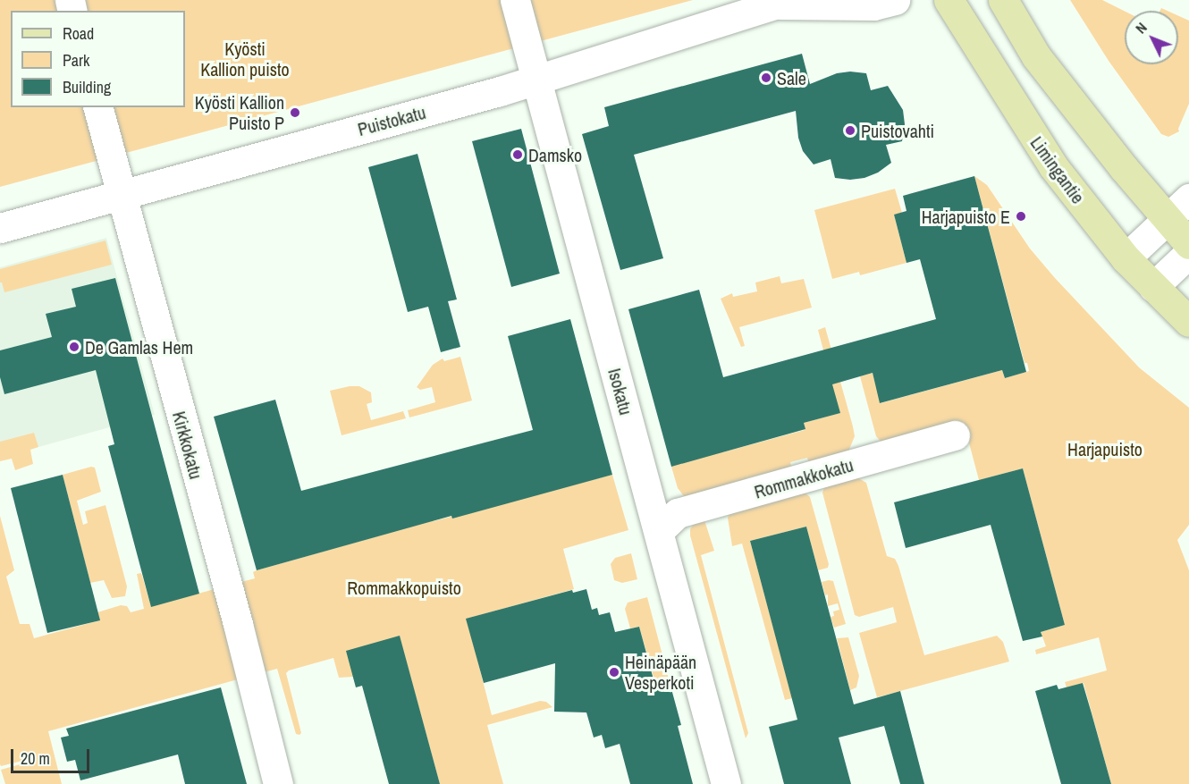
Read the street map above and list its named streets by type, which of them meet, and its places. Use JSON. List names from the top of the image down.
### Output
{
  "streets": {
    "main road": ["Limingantie"],
    "street": [
      "Puistokatu",
      "Isokatu",
      "Kirkkokatu",
      "Rommakkokatu"
    ]
  },
  "crossings": [
    ["Puistokatu", "Isokatu"],
    ["Puistokatu", "Kirkkokatu"],
    ["Isokatu", "Rommakkokatu"]
  ],
  "parks": ["Kyösti Kallion puisto", "Harjapuisto", "Rommakkopuisto"],
  "places": [
    "Sale",
    "Kyösti Kallion Puisto P",
    "Puistovahti",
    "Damsko",
    "Harjapuisto E",
    "De Gamlas Hem",
    "Heinäpään Vesperkoti"
  ],
  "legend": ["Road", "Park", "Building"],
  "scale_bar": "20 m",
  "north": "top left"
}
